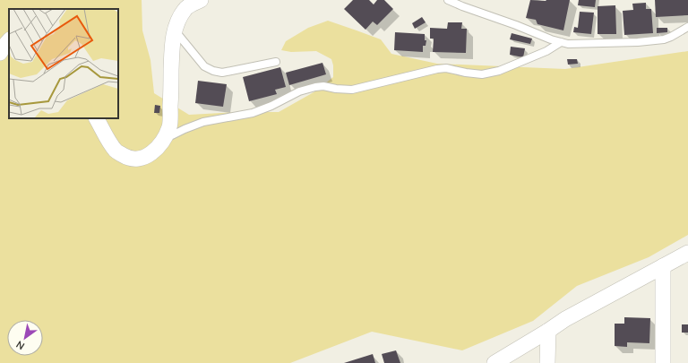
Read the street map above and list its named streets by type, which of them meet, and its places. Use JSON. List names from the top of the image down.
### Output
{
  "north": "bottom left"
}
